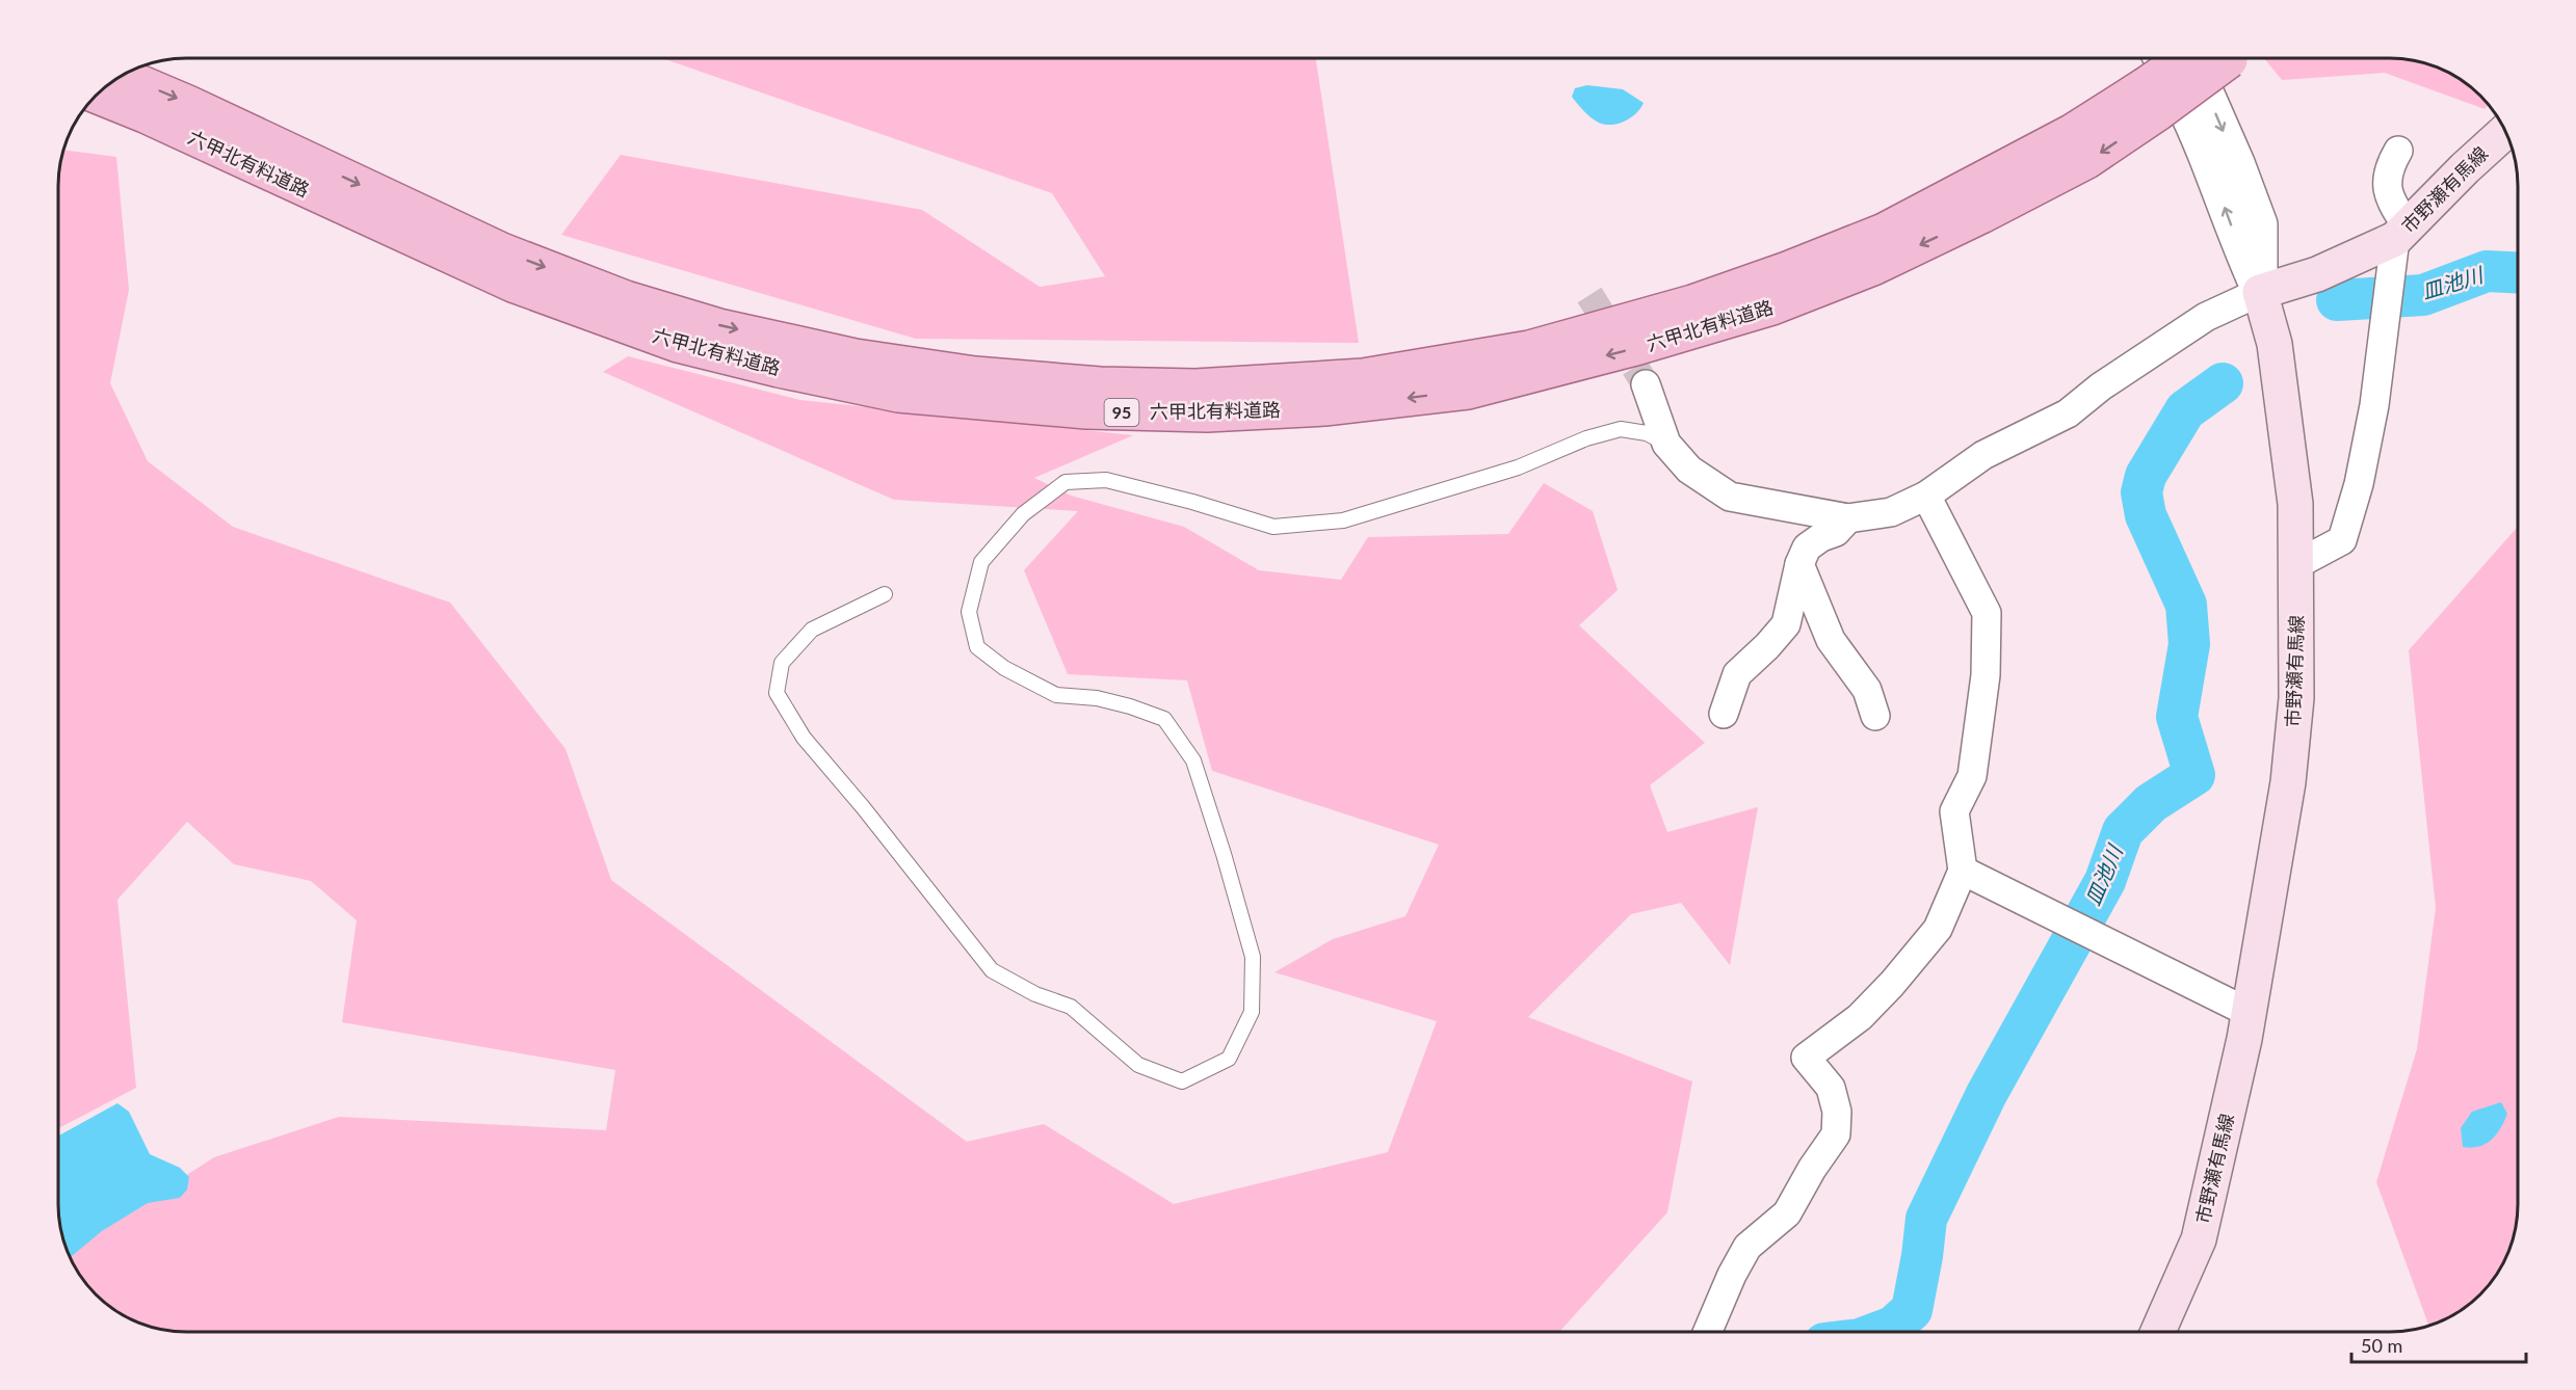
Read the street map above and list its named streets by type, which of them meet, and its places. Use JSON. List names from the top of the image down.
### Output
{
  "streets": {
    "main road": ["六甲北有料道路", "市野瀬有馬線", "95"]
  },
  "water": ["皿池川"],
  "scale_bar": "50 m"
}
